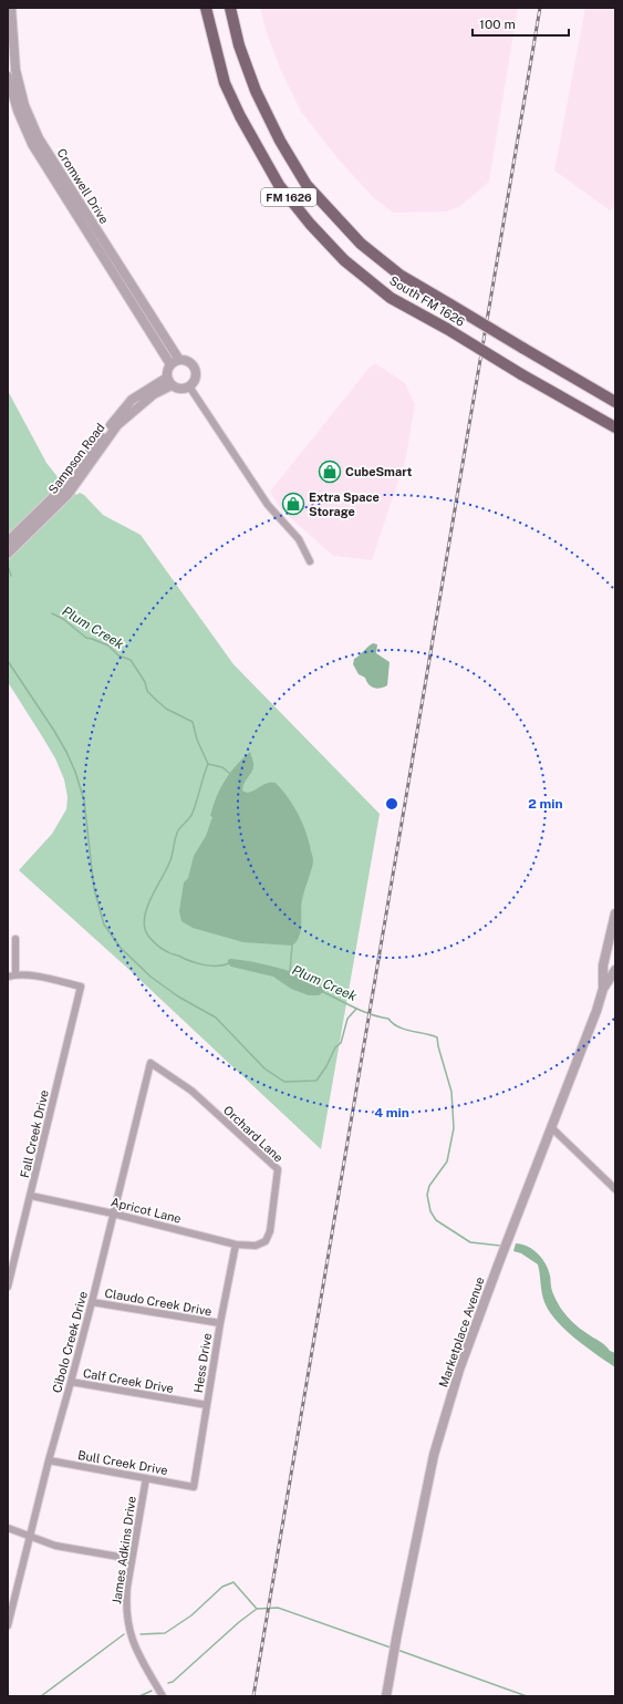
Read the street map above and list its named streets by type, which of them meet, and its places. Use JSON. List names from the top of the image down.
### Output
{
  "streets": {
    "main road": ["FM 1626", "South FM 1626"],
    "street": [
      "Cromwell Drive",
      "Sampson Road",
      "Fall Creek Drive",
      "Orchard Lane",
      "Apricot Lane",
      "Claudo Creek Drive",
      "Marketplace Avenue",
      "Cibolo Creek Drive",
      "Hess Drive",
      "Calf Creek Drive",
      "Bull Creek Drive",
      "James Adkins Drive"
    ]
  },
  "crossings": [
    ["Cromwell Drive", "Sampson Road"],
    ["Fall Creek Drive", "Apricot Lane"],
    ["Orchard Lane", "Apricot Lane"],
    ["Orchard Lane", "Cibolo Creek Drive"],
    ["Apricot Lane", "Cibolo Creek Drive"],
    ["Apricot Lane", "Hess Drive"],
    ["Claudo Creek Drive", "Cibolo Creek Drive"],
    ["Claudo Creek Drive", "Hess Drive"],
    ["Cibolo Creek Drive", "Calf Creek Drive"],
    ["Cibolo Creek Drive", "Bull Creek Drive"],
    ["Hess Drive", "Calf Creek Drive"],
    ["Hess Drive", "Bull Creek Drive"],
    ["Bull Creek Drive", "James Adkins Drive"]
  ],
  "water": ["Plum Creek"],
  "places": {
    "shop": ["CubeSmart", "Extra Space Storage"]
  },
  "scale_bar": "100 m",
  "rings": ["2 min", "4 min"]
}
